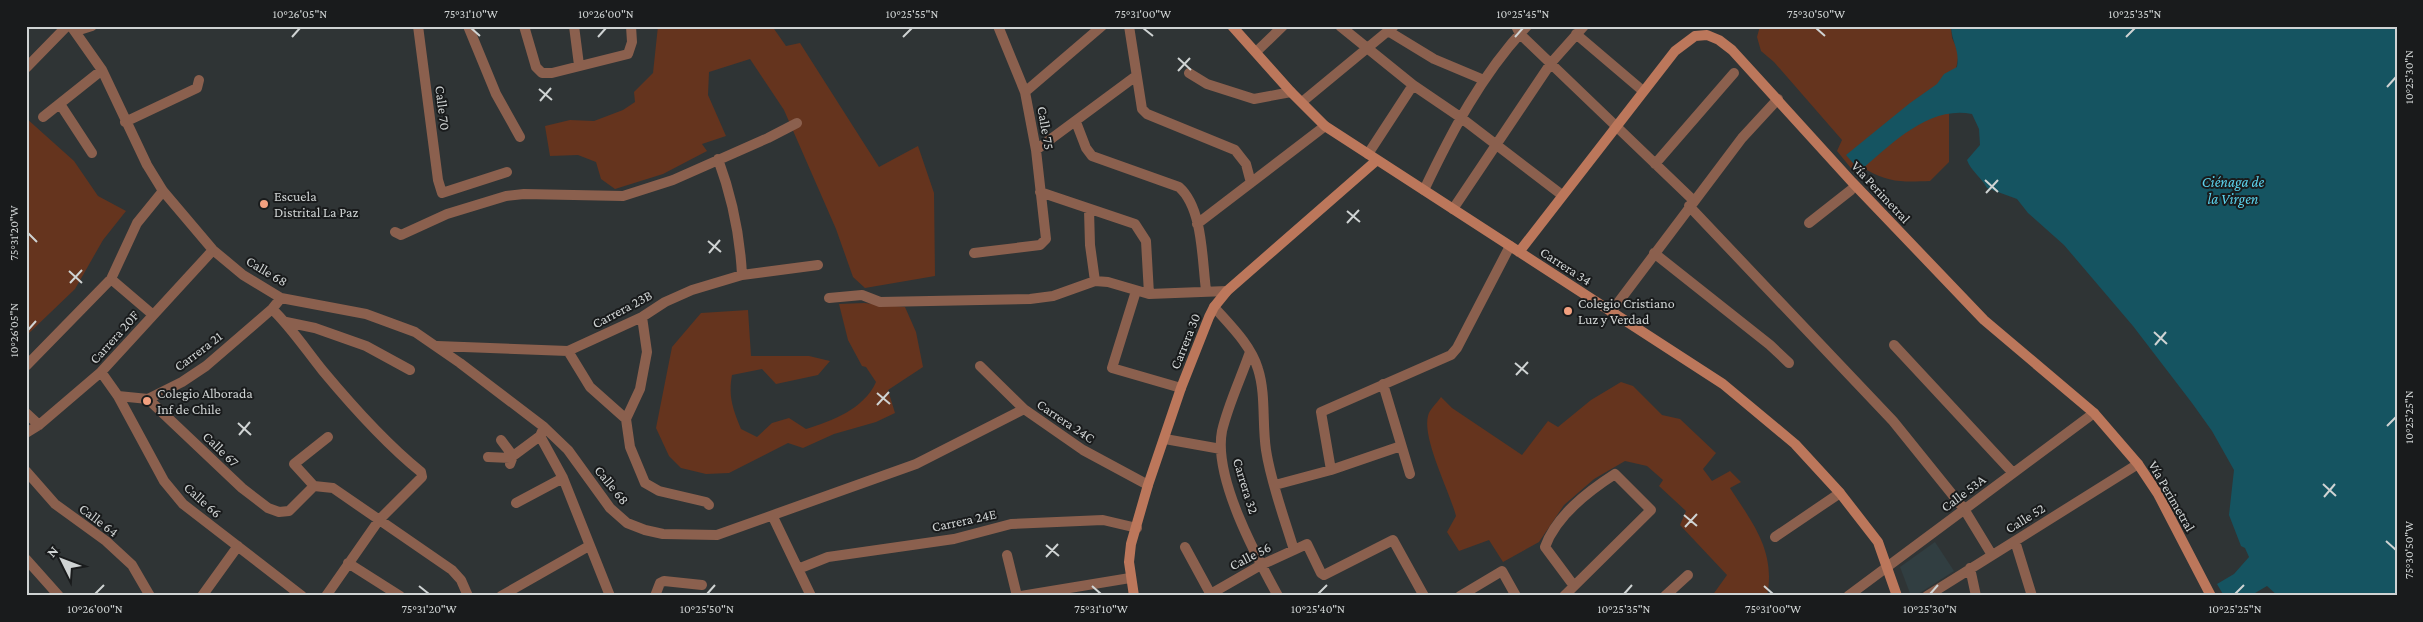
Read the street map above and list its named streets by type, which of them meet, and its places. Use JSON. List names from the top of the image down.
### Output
{
  "streets": {
    "street": [
      "Calle 70",
      "Calle 75",
      "Vía Perimetral",
      "Carrera 34",
      "Calle 68",
      "Carrera 23B",
      "Carrera 20F",
      "Carrera 30",
      "Carrera 21",
      "Carrera 24C",
      "Calle 67",
      "Carrera 32",
      "Calle 53A",
      "Calle 66",
      "Calle 52",
      "Calle 64",
      "Carrera 24E",
      "Calle 56"
    ]
  },
  "crossings": [
    ["Vía Perimetral", "Carrera 34"],
    ["Vía Perimetral", "Calle 53A"],
    ["Vía Perimetral", "Calle 52"],
    ["Carrera 34", "Carrera 30"],
    ["Carrera 34", "Calle 53A"],
    ["Calle 68", "Carrera 23B"],
    ["Calle 68", "Carrera 20F"],
    ["Calle 68", "Carrera 21"],
    ["Calle 68", "Carrera 24C"],
    ["Carrera 20F", "Calle 66"],
    ["Carrera 30", "Carrera 24C"],
    ["Carrera 30", "Carrera 24E"],
    ["Carrera 21", "Calle 67"],
    ["Carrera 32", "Calle 56"]
  ],
  "water": ["Ciénaga de la Virgen"],
  "places": ["Escuela Distrital La Paz", "Colegio Cristiano Luz y Verdad", "Colegio Alborada Inf de Chile"],
  "north": "top left",
  "coordinates": [
    "10°26'05\"N",
    "75°31'10\"W",
    "10°26'00\"N",
    "10°25'55\"N",
    "75°31'00\"W",
    "10°25'45\"N",
    "75°30'50\"W",
    "10°25'35\"N",
    "10°25'30\"N",
    "75°31'20\"W",
    "10°25'25\"N",
    "10°25'50\"N",
    "10°25'40\"N"
  ]
}
